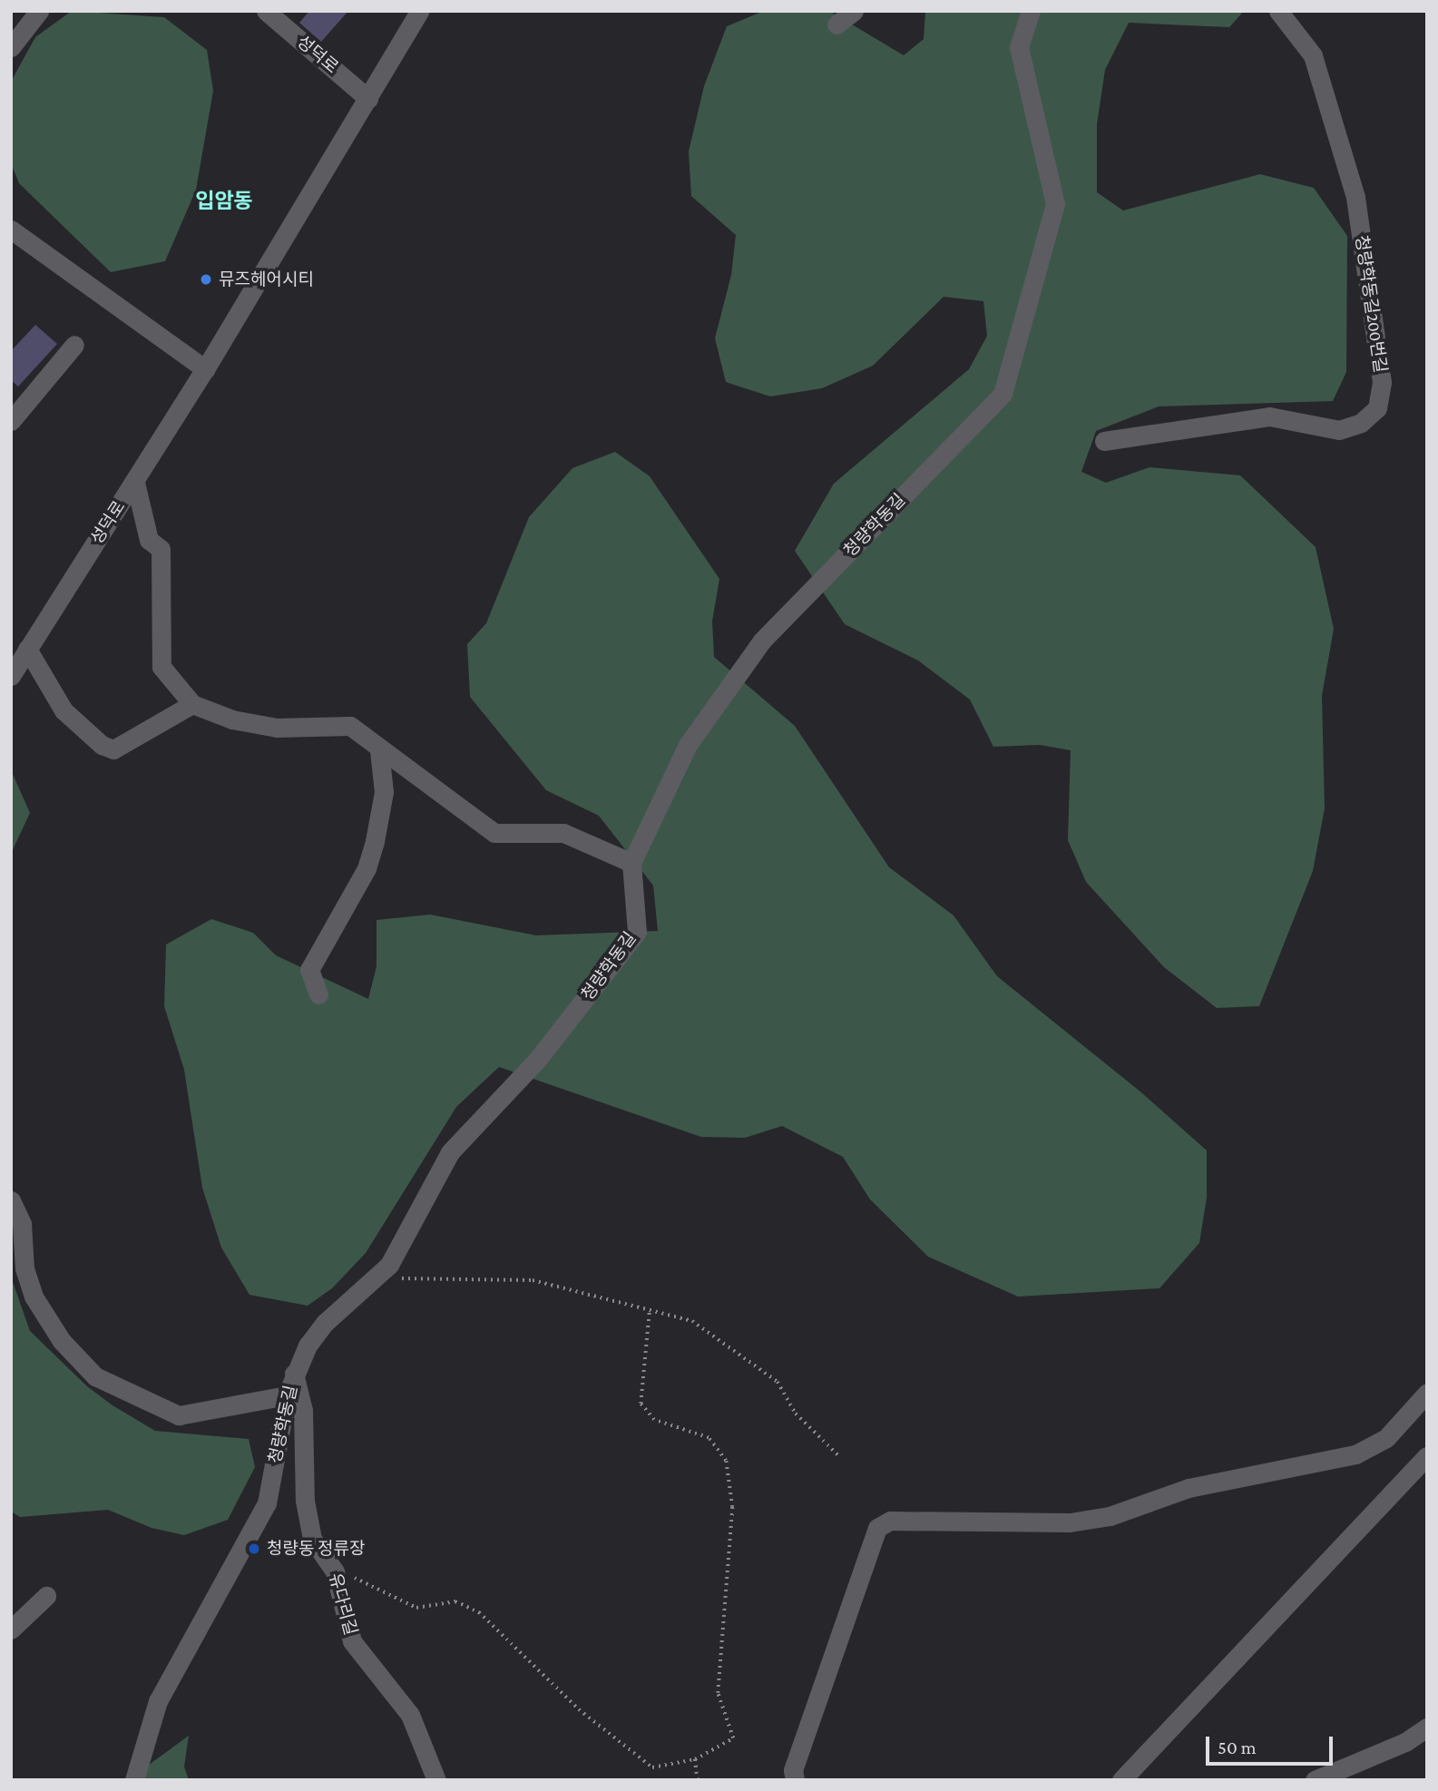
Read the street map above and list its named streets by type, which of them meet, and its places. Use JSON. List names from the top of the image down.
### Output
{
  "streets": {
    "street": [
      "성덕로",
      "청량학동길200번길",
      "청량학동길",
      "유다리길"
    ]
  },
  "crossings": [
    ["청량학동길", "유다리길"]
  ],
  "districts": ["입암동"],
  "places": ["뮤즈헤어시티", "청량동 정류장"],
  "scale_bar": "50 m"
}
